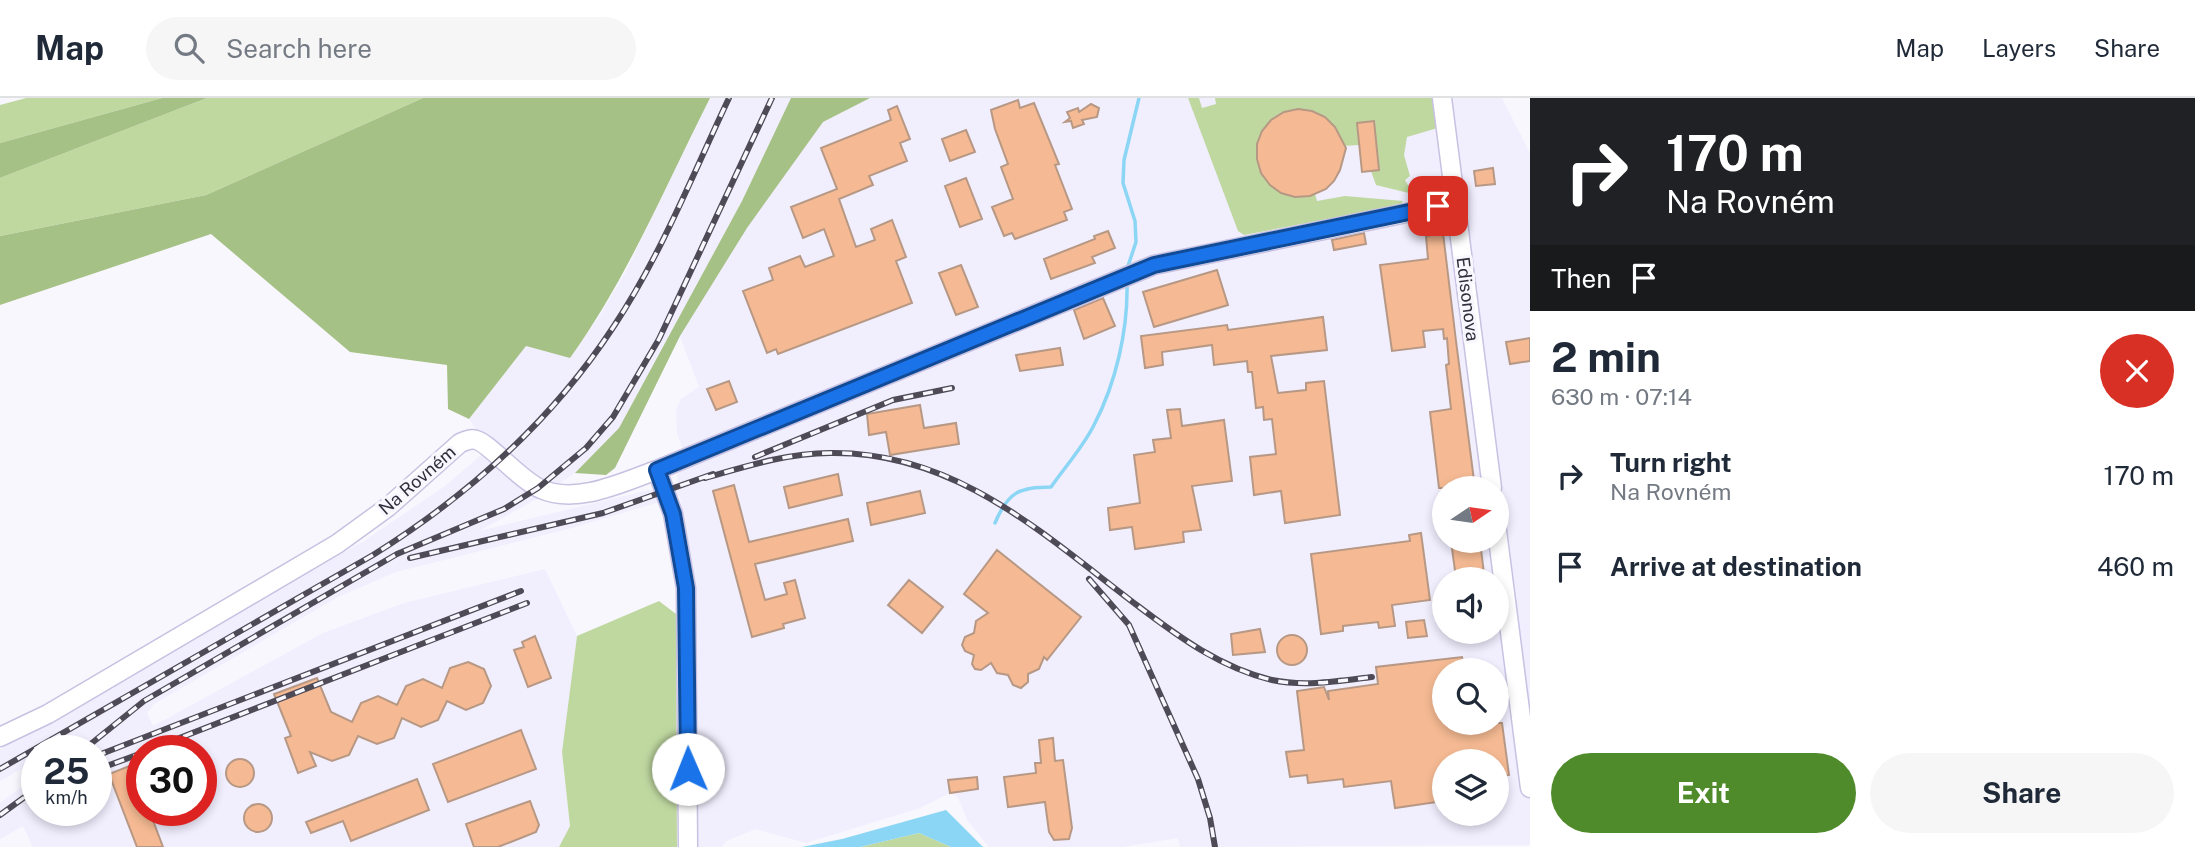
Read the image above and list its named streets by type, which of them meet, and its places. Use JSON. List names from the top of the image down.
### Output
{
  "streets": {
    "street": ["Edisonova", "Na Rovném"]
  },
  "crossings": [
    ["Edisonova", "Na Rovném"]
  ],
  "north": "right",
  "page": {
    "header": "Map",
    "search": "Search here",
    "nav": ["Map", "Layers", "Share"],
    "turn": ["170 m", "Na Rovném"],
    "then": "Then",
    "heading": ["2 min", "630 m · 07:14"],
    "list": [
      {
        "name": "Turn right",
        "note": "Na Rovném",
        "value": "170 m"
      },
      {
        "name": "Arrive at destination",
        "value": "460 m"
      }
    ],
    "speed": "25 km/h",
    "limit": "30",
    "buttons": ["Exit", "Share"]
  }
}
